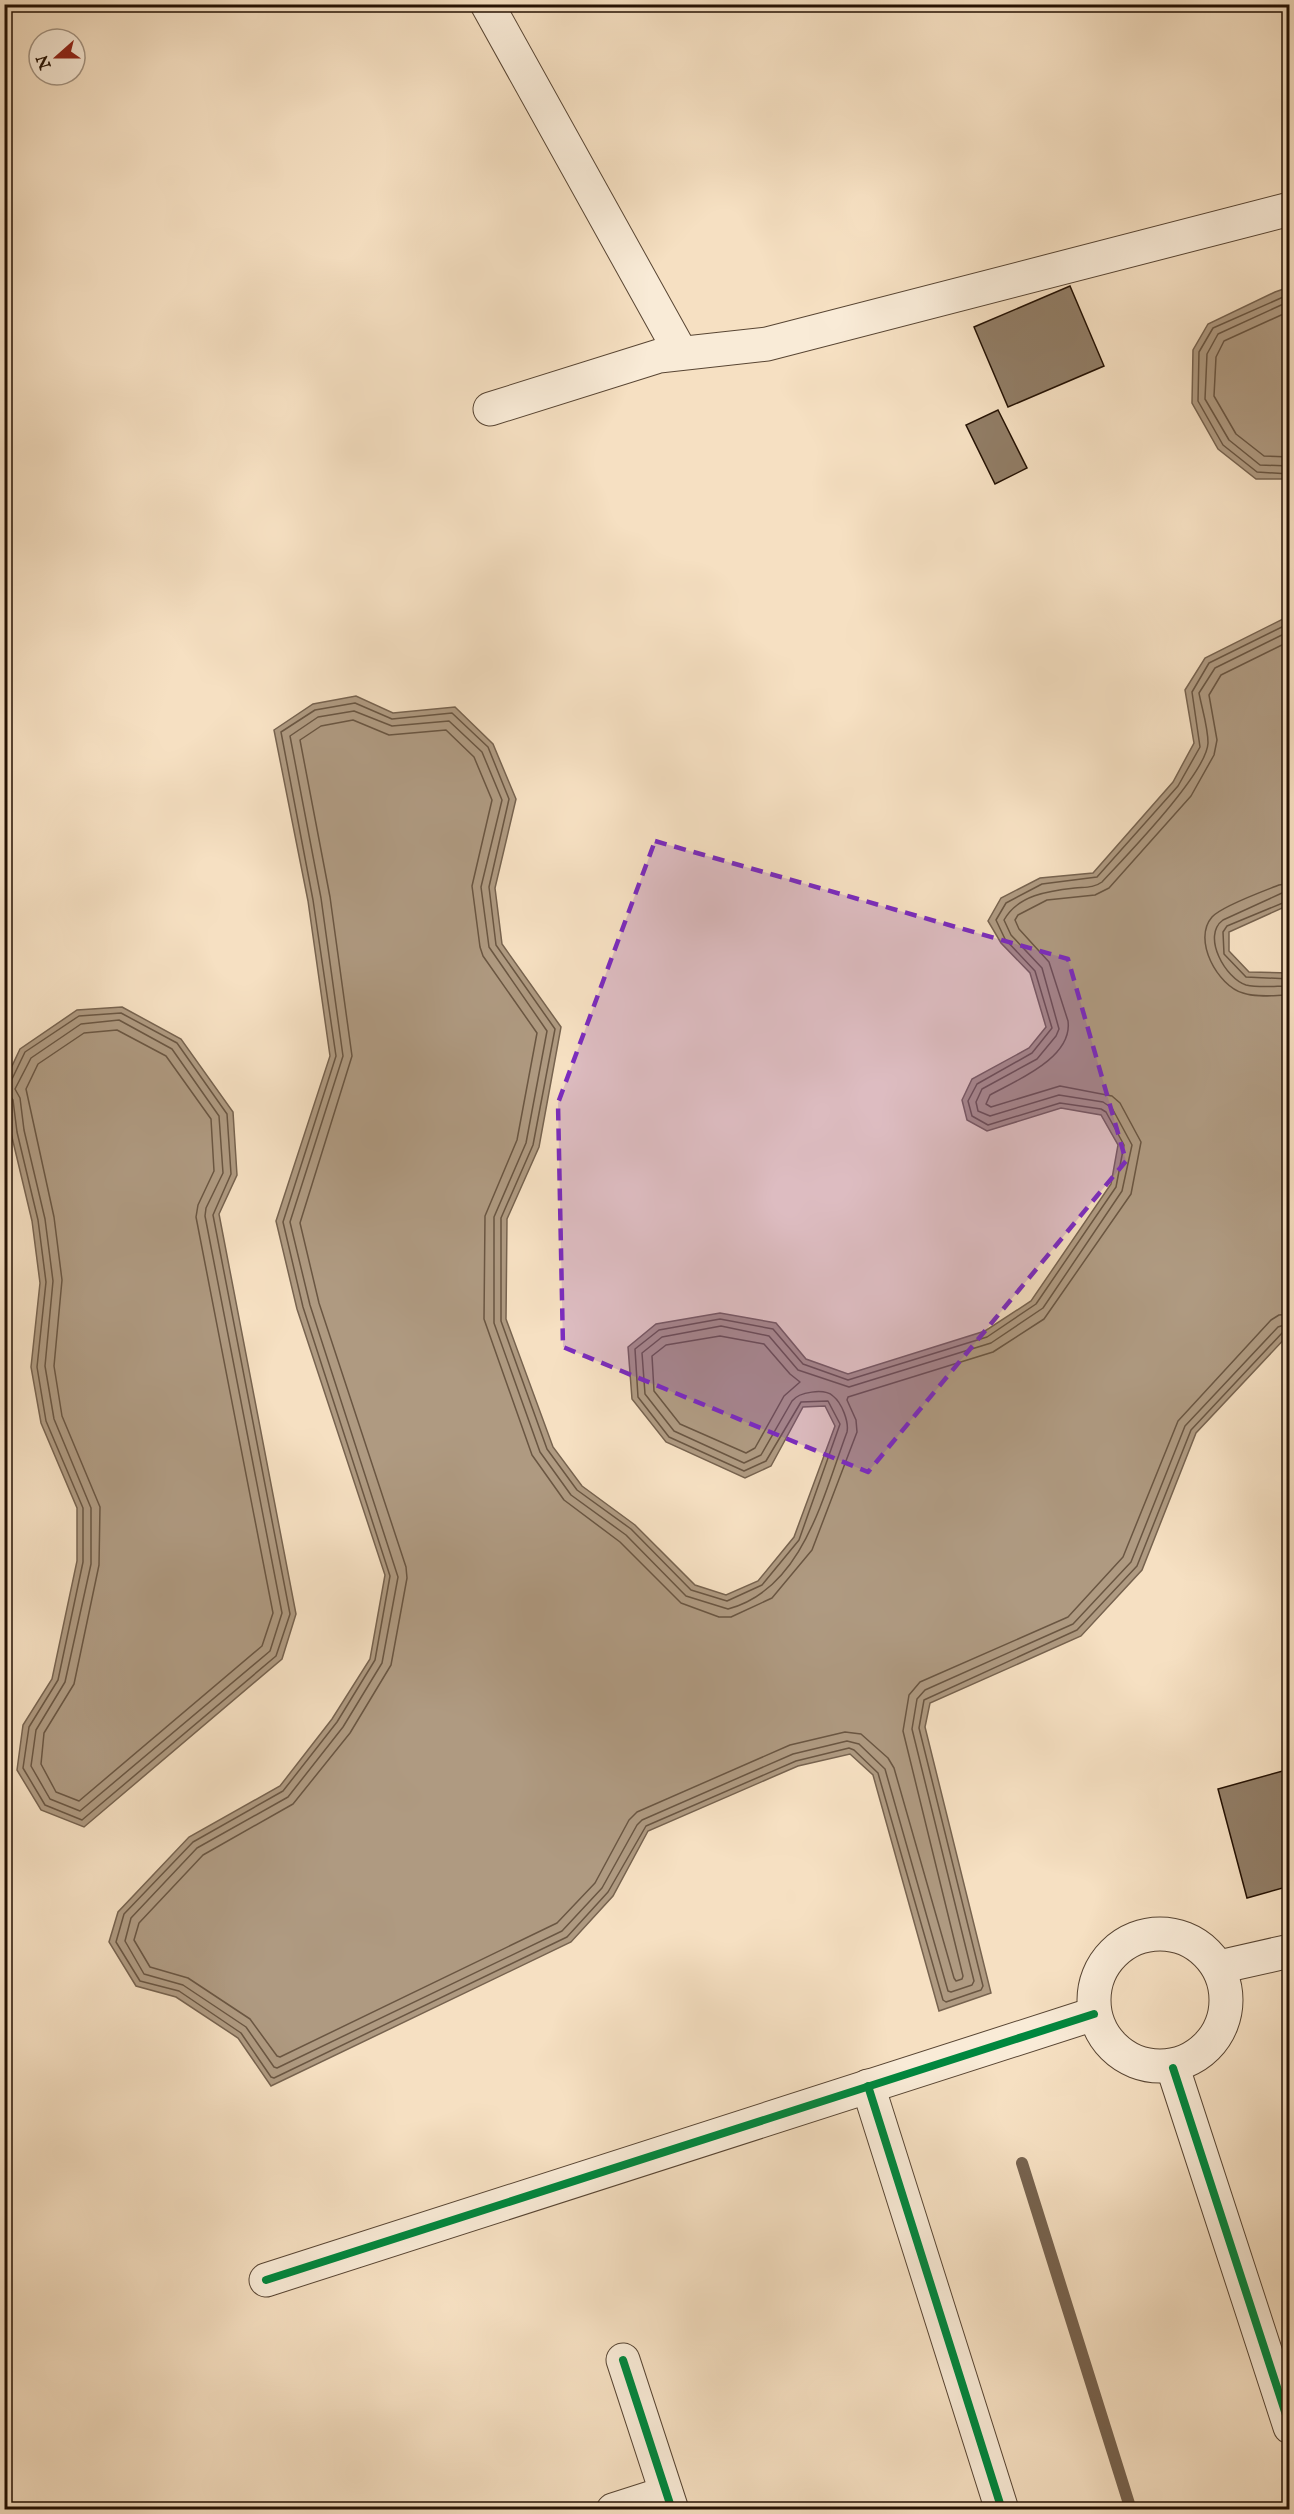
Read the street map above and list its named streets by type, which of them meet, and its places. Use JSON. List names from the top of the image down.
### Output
{
  "north": "left"
}
